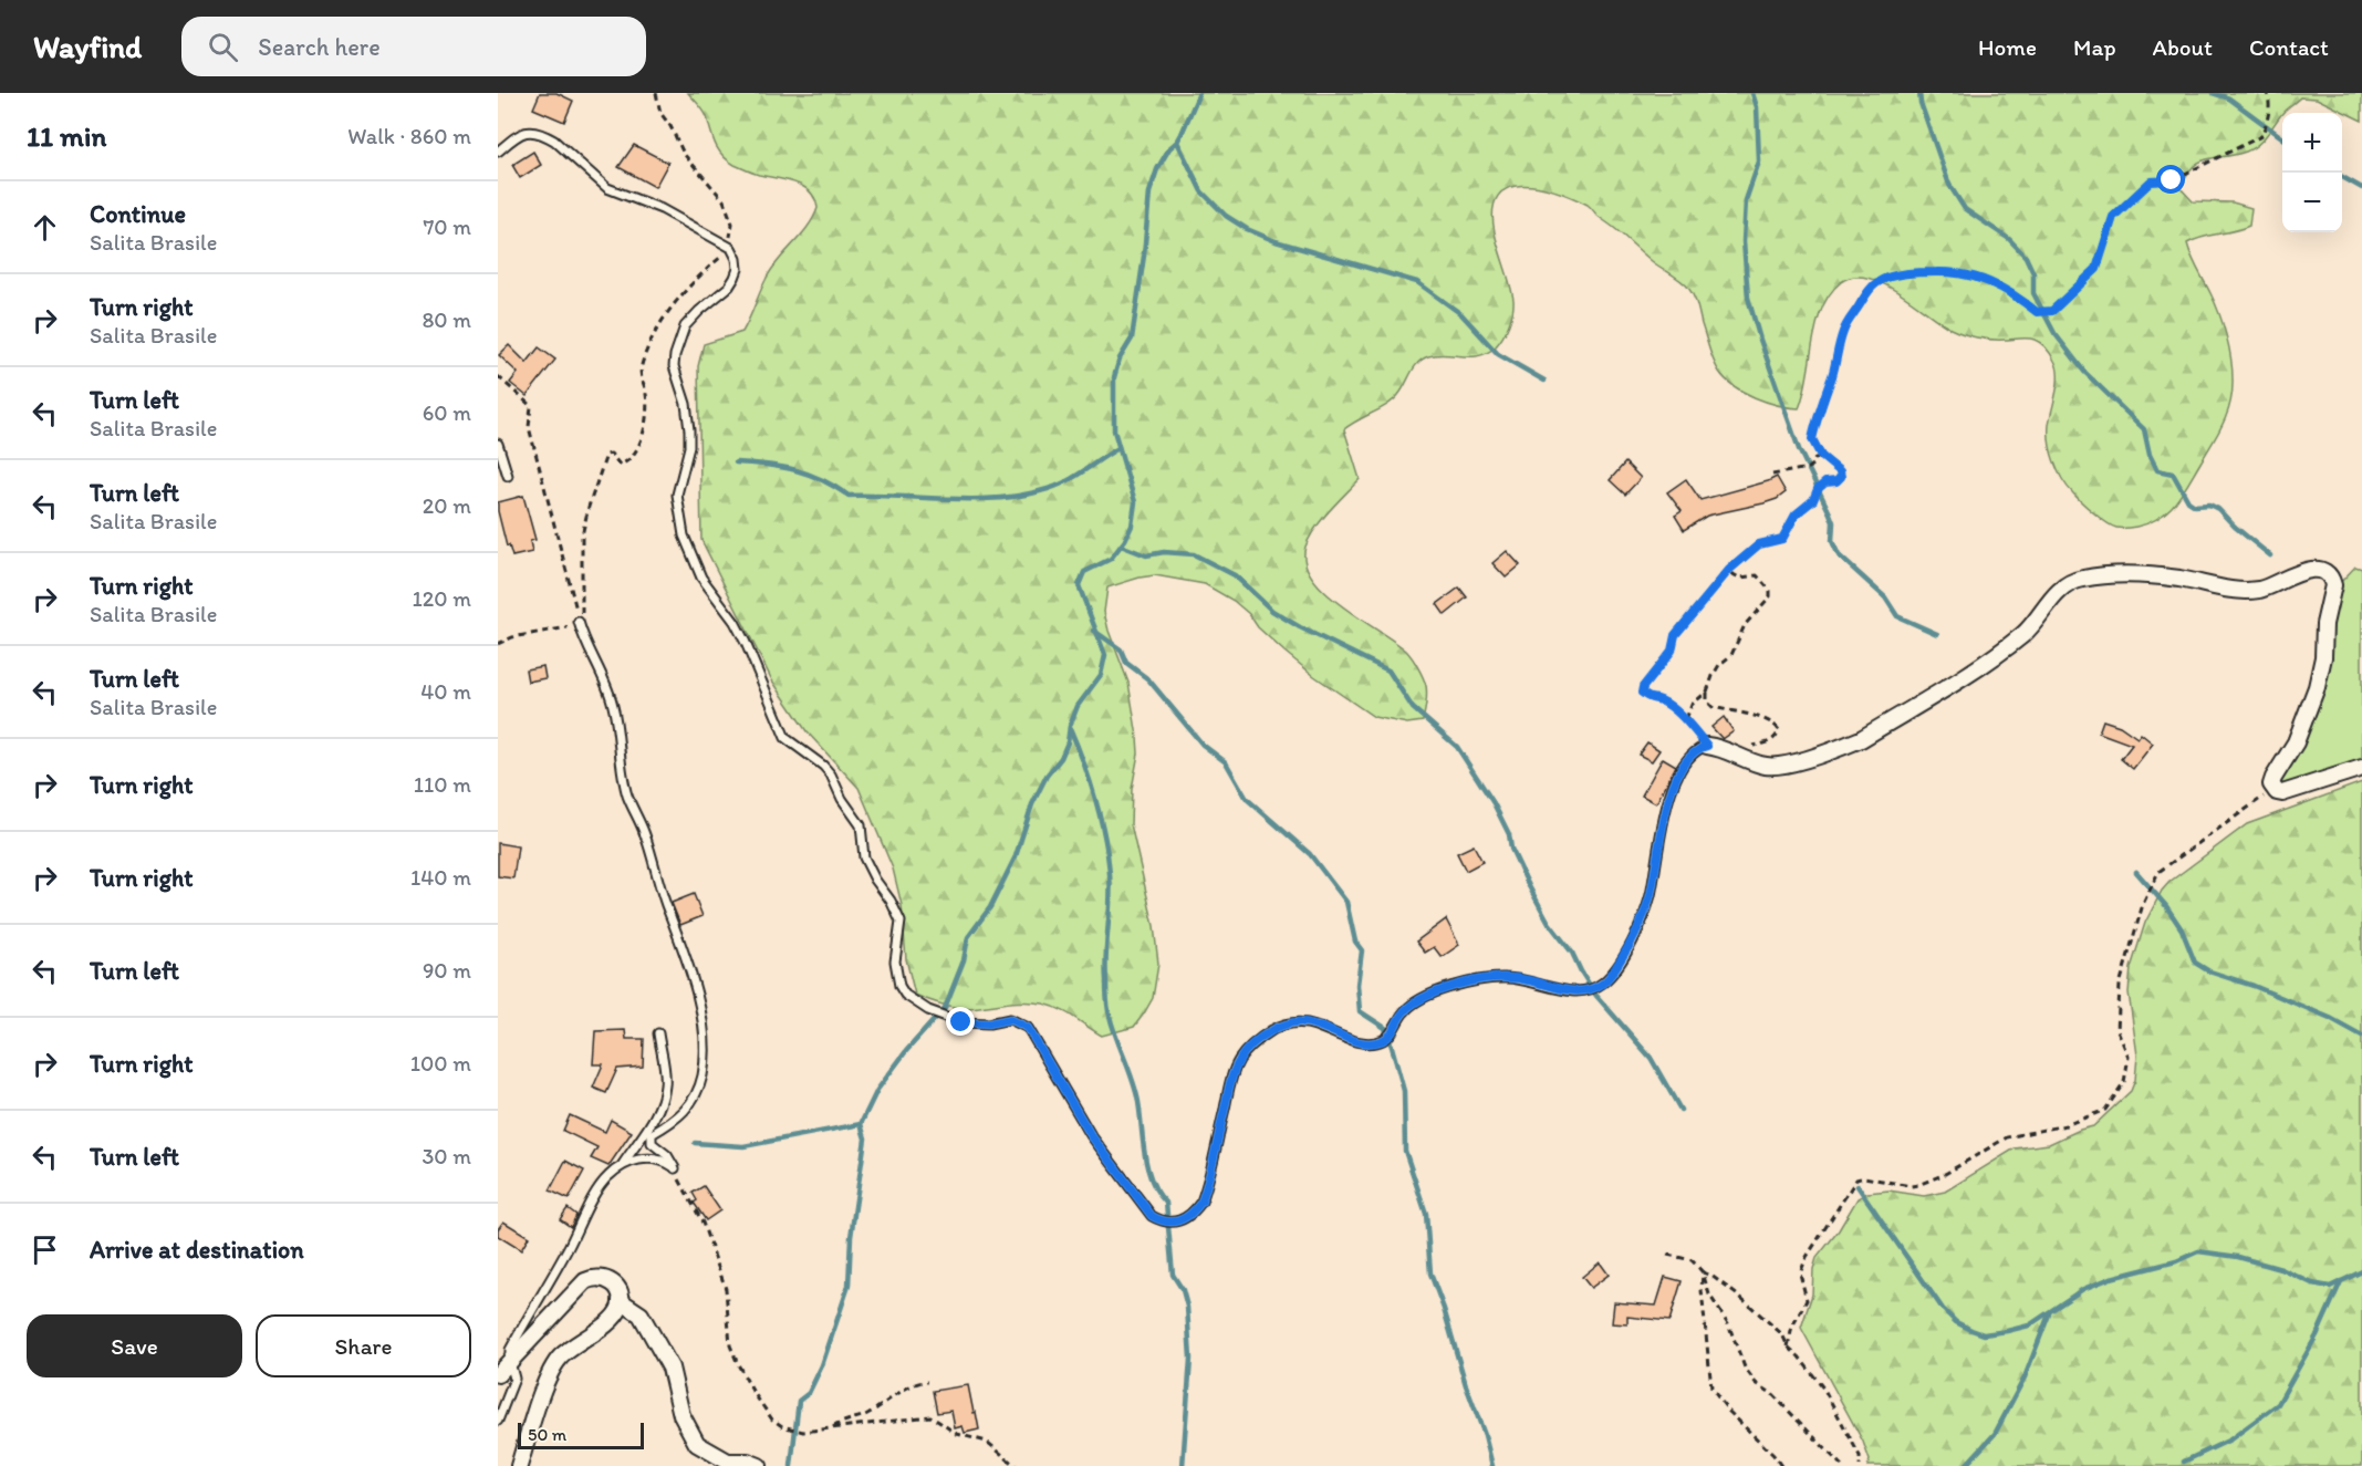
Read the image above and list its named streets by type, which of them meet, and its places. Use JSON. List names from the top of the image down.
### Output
{
  "scale_bar": "50 m",
  "page": {
    "header": "Wayfind",
    "search": "Search here",
    "nav": [
      "Home",
      "Map",
      "About",
      "Contact"
    ],
    "heading": ["11 min", "Walk · 860 m"],
    "map_buttons": ["+", "−"],
    "list": [
      ["Continue", "Salita Brasile", "70 m"],
      ["Turn right", "Salita Brasile", "80 m"],
      ["Turn left", "Salita Brasile", "60 m"],
      ["Turn left", "Salita Brasile", "20 m"],
      ["Turn right", "Salita Brasile", "120 m"],
      ["Turn left", "Salita Brasile", "40 m"],
      ["Turn right", "110 m"],
      ["Turn right", "140 m"],
      ["Turn left", "90 m"],
      ["Turn right", "100 m"],
      ["Turn left", "30 m"],
      "Arrive at destination"
    ],
    "buttons": ["Save", "Share"],
    "scale": "50 m"
  }
}
